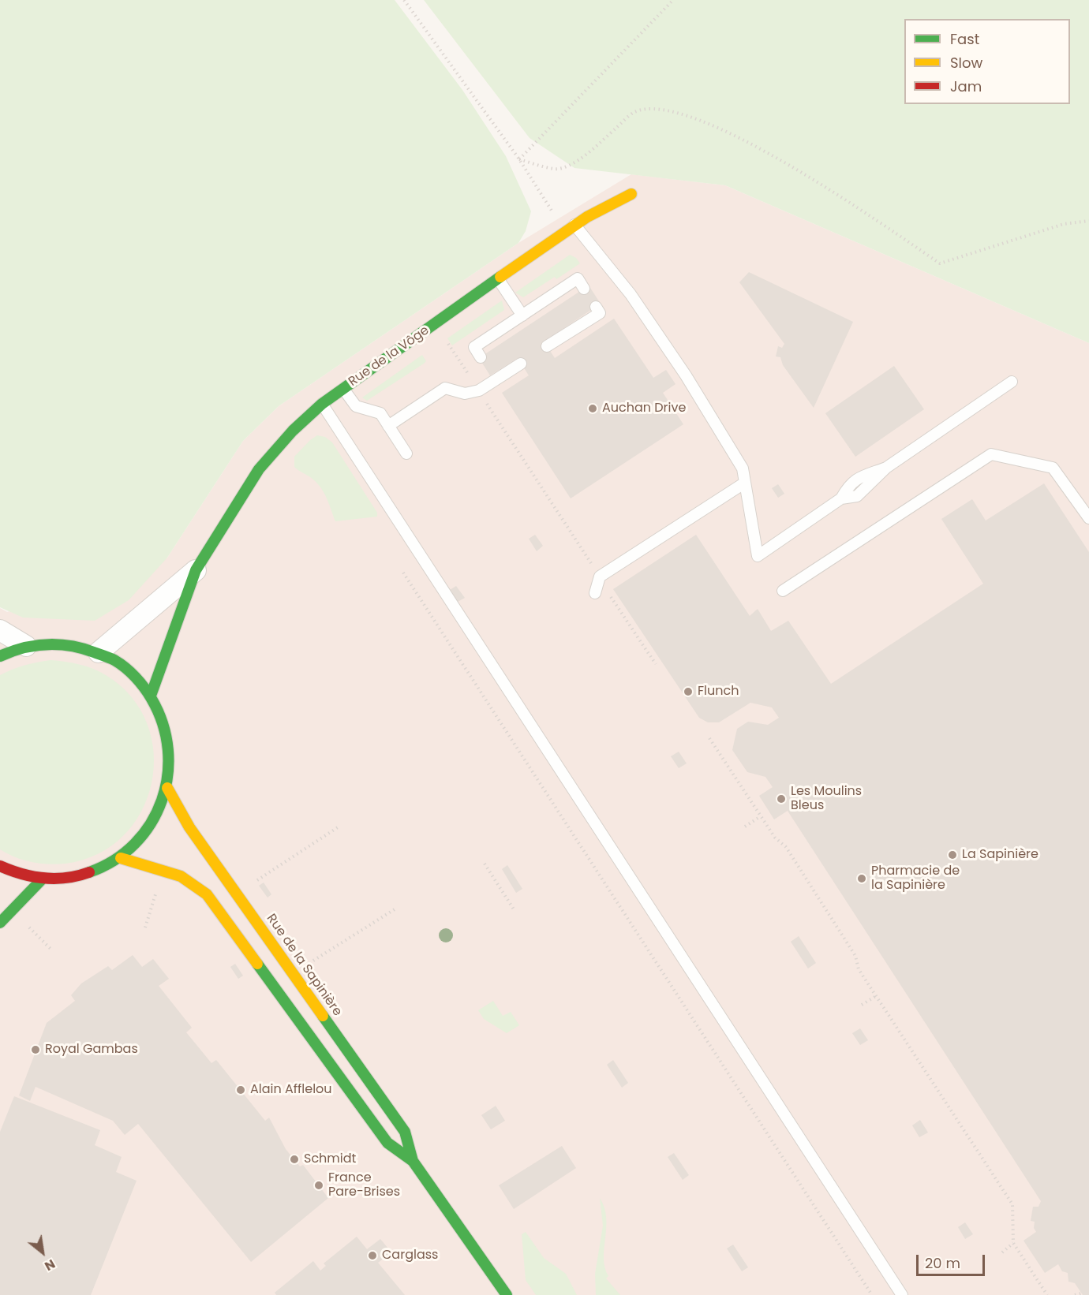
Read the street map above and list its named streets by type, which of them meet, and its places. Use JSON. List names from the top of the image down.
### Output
{
  "streets": {
    "street": ["Rue de la Vôge", "Rue de la Sapinière"]
  },
  "places": [
    "Auchan Drive",
    "Flunch",
    "Les Moulins Bleus",
    "La Sapinière",
    "Pharmacie de la Sapinière",
    "Royal Gambas",
    "Alain Afflelou",
    "Schmidt",
    "France Pare-Brises",
    "Carglass"
  ],
  "legend": ["Fast", "Slow", "Jam"],
  "scale_bar": "20 m",
  "north": "bottom right"
}
